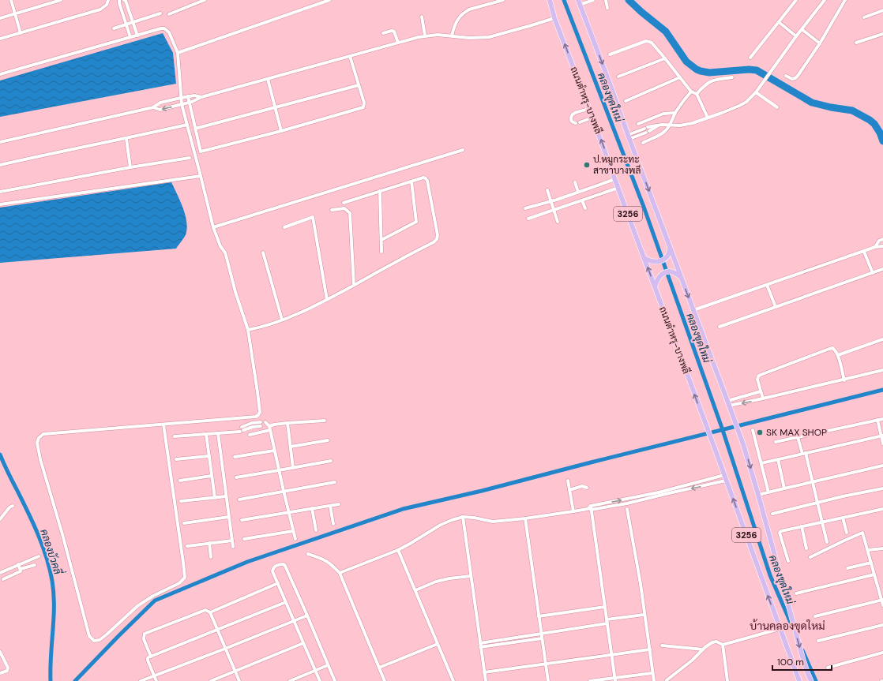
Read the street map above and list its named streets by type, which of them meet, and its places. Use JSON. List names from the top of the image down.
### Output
{
  "streets": {
    "main road": ["ถนนตำหรุ-บางพลี", "3256"]
  },
  "districts": ["บ้านคลองขุดใหม่"],
  "water": ["คลองขุดใหม่", "คลองบัวคลี่"],
  "places": ["ป.หมูกระทะ สาขาบางพลี", "SK MAX SHOP"],
  "scale_bar": "100 m"
}
